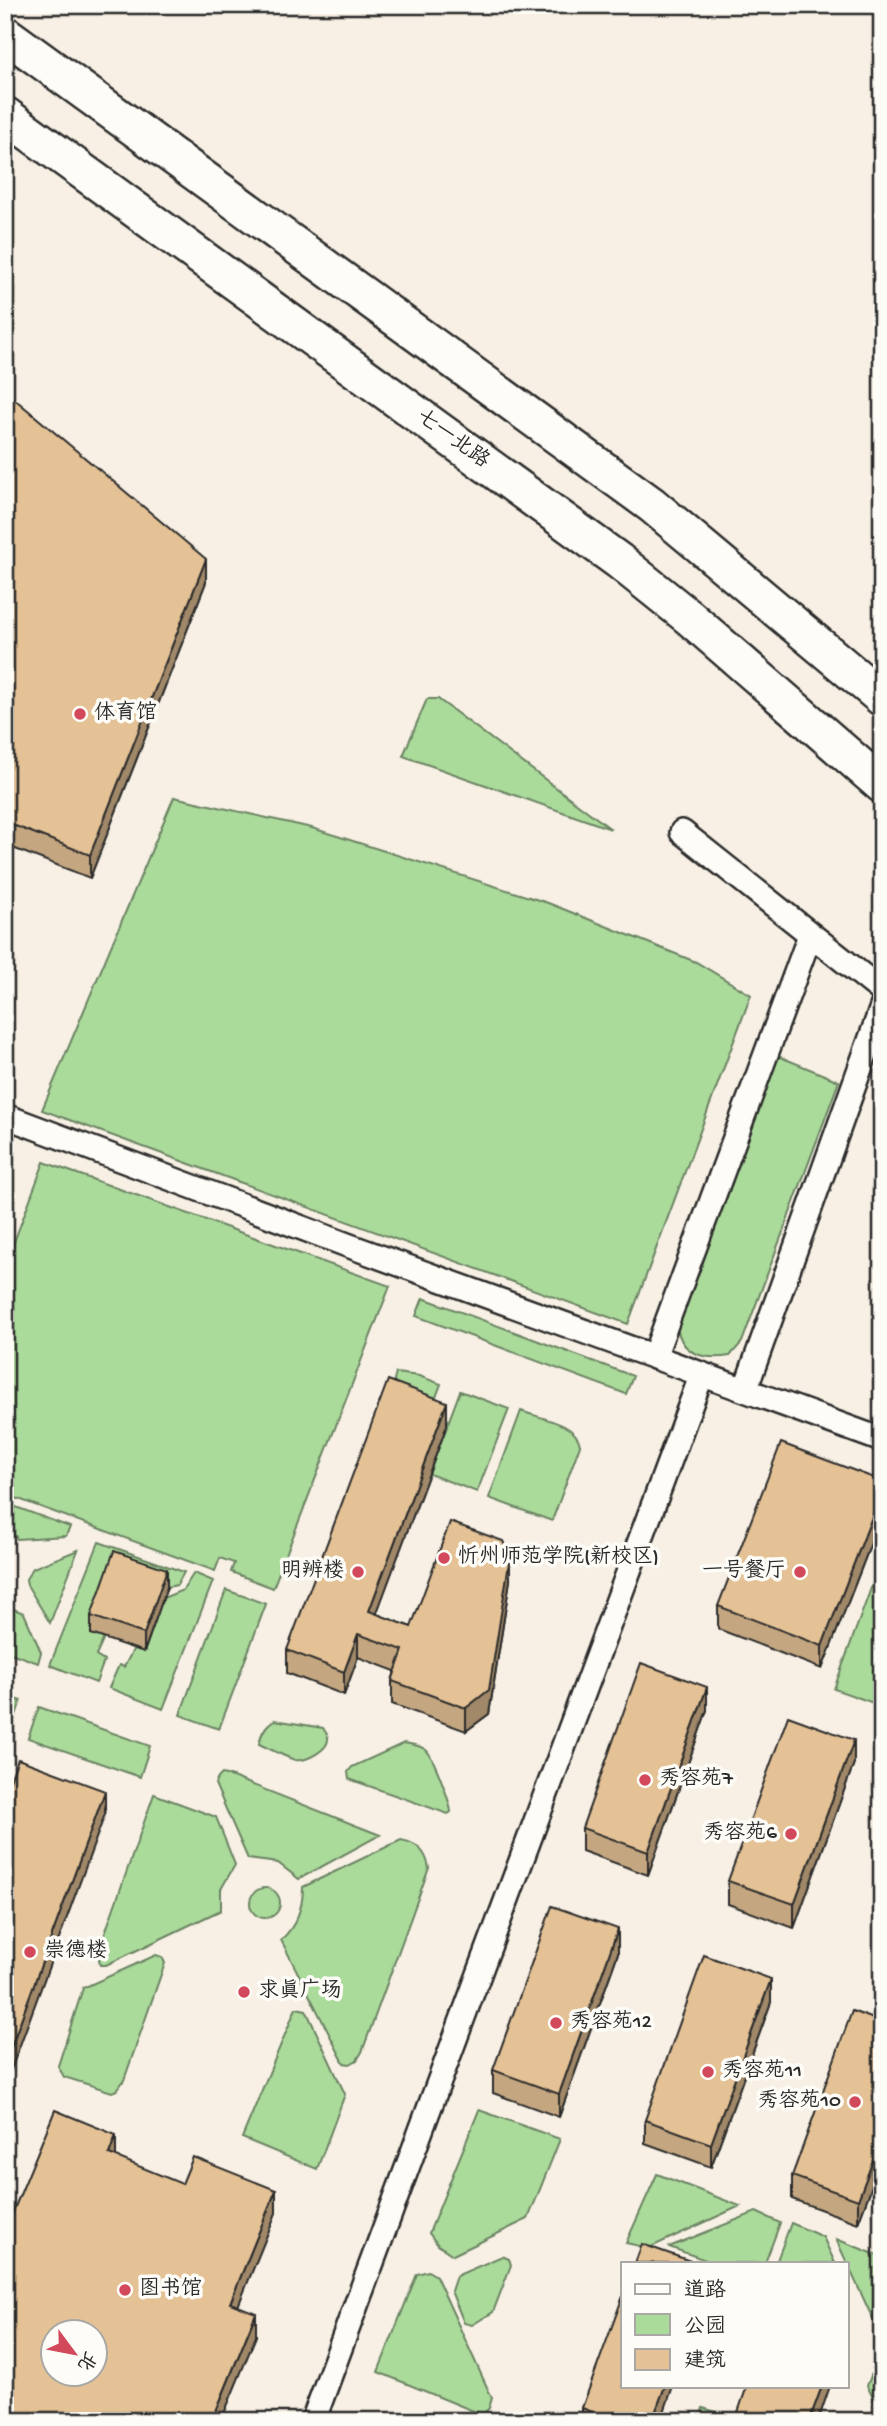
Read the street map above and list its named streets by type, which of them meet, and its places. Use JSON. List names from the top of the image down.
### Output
{
  "streets": {
    "main road": ["七一北路"]
  },
  "places": [
    "体育馆",
    "忻州师范学院(新校区)",
    "明辨楼",
    "一号餐厅",
    "秀容苑7",
    "秀容苑6",
    "崇德楼",
    "求真广场",
    "秀容苑12",
    "秀容苑11",
    "秀容苑10",
    "图书馆"
  ],
  "legend": ["道路", "公园", "建筑"],
  "north": "bottom right"
}
